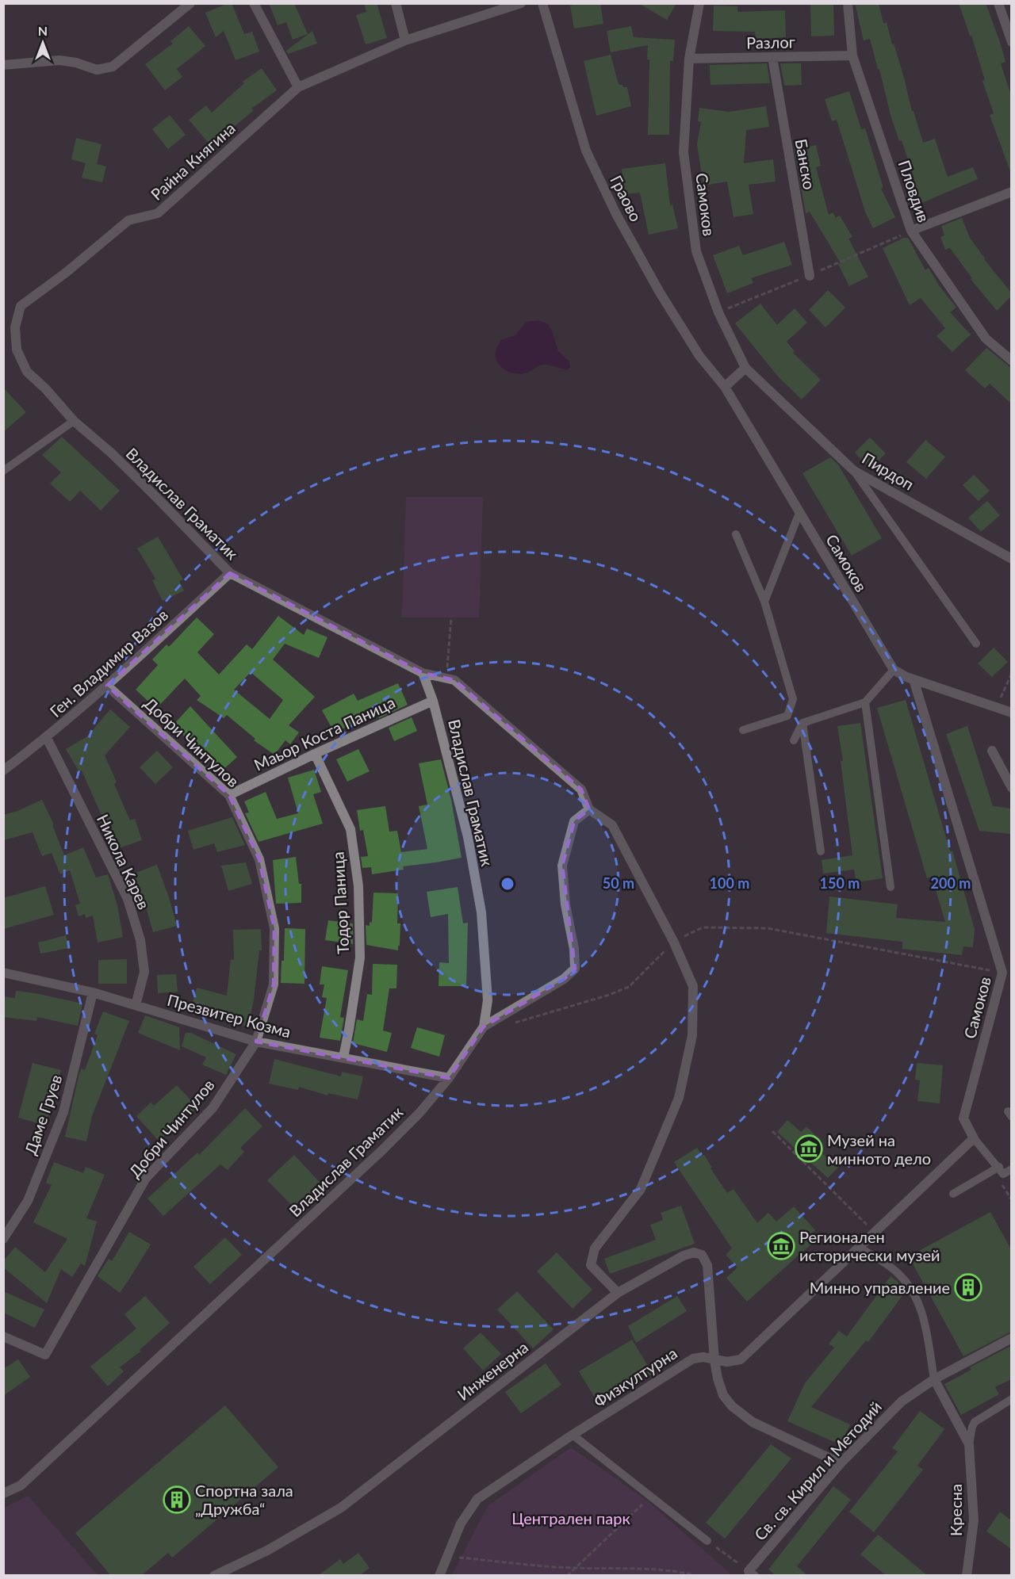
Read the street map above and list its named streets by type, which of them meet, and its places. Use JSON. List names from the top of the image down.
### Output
{
  "streets": {
    "street": [
      "Разлог",
      "Райна Княгина",
      "Банско",
      "Пловдив",
      "Граово",
      "Самоков",
      "Пирдоп",
      "Владислав Граматик",
      "Ген. Владимир Вазов",
      "Маьор Коста Паница",
      "Добри Чинтулов",
      "Никола Карев",
      "Тодор Паница",
      "Презвитер Козма",
      "Даме Груев",
      "Инженерна",
      "Физкултурна",
      "Св. св. Кирил и Методий",
      "Кресна"
    ]
  },
  "crossings": [
    ["Разлог", "Банско"],
    ["Разлог", "Пловдив"],
    ["Разлог", "Самоков"],
    ["Райна Княгина", "Владислав Граматик"],
    ["Граово", "Самоков"],
    ["Самоков", "Пирдоп"],
    ["Самоков", "Физкултурна"],
    ["Владислав Граматик", "Ген. Владимир Вазов"],
    ["Владислав Граматик", "Маьор Коста Паница"],
    ["Владислав Граматик", "Презвитер Козма"],
    ["Ген. Владимир Вазов", "Добри Чинтулов"],
    ["Ген. Владимир Вазов", "Никола Карев"],
    ["Маьор Коста Паница", "Добри Чинтулов"],
    ["Маьор Коста Паница", "Тодор Паница"],
    ["Добри Чинтулов", "Презвитер Козма"],
    ["Никола Карев", "Презвитер Козма"],
    ["Тодор Паница", "Презвитер Козма"],
    ["Презвитер Козма", "Даме Груев"],
    ["Инженерна", "Физкултурна"]
  ],
  "parks": ["Централен парк"],
  "places": {
    "museum": ["Музей на минното дело", "Регионален исторически музей"],
    "building": ["Минно управление", "Спортна зала „Дружба“"]
  },
  "north": "top",
  "rings": [
    "50 m",
    "100 m",
    "150 m",
    "200 m"
  ]
}
